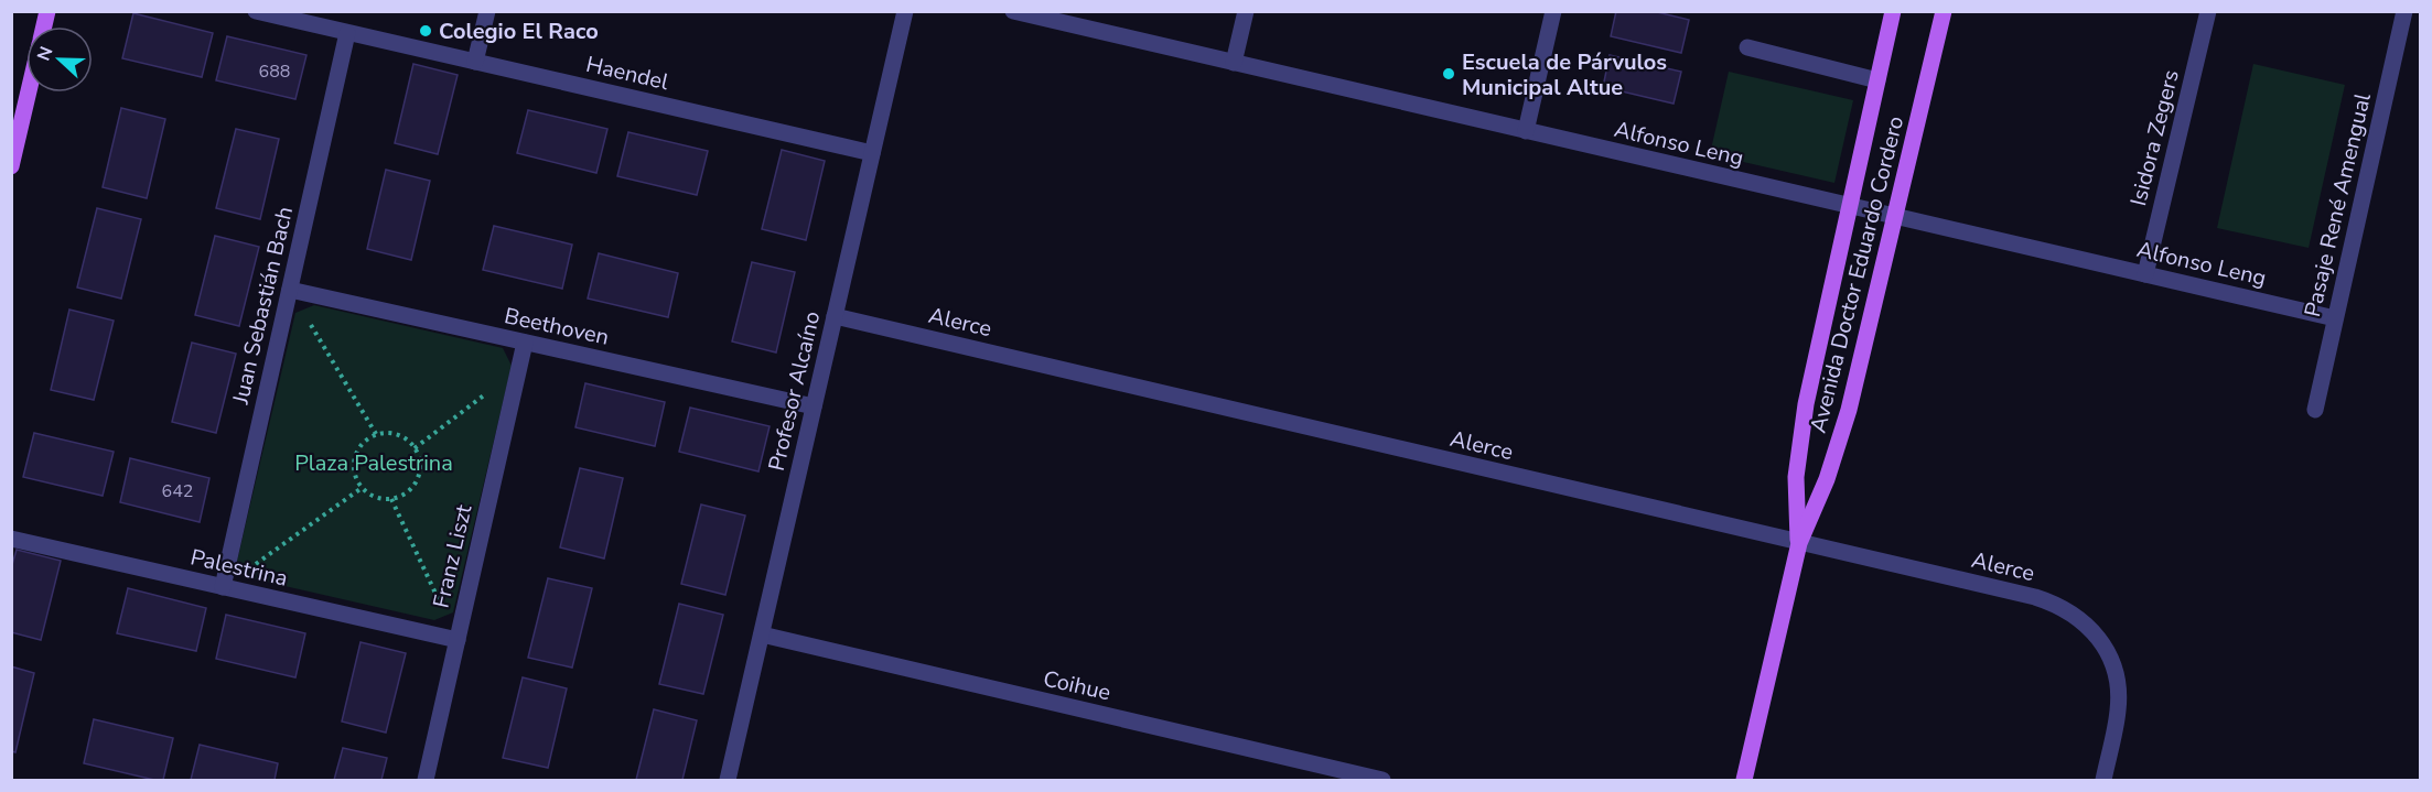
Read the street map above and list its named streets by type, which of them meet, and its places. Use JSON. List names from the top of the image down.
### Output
{
  "streets": {
    "main road": ["Avenida Doctor Eduardo Cordero"],
    "street": [
      "Haendel",
      "Isidora Zegers",
      "Alfonso Leng",
      "Pasaje René Amengual",
      "Juan Sebastián Bach",
      "Alerce",
      "Beethoven",
      "Profesor Alcaíno",
      "Franz Liszt",
      "Palestrina",
      "Coihue"
    ]
  },
  "crossings": [
    ["Haendel", "Juan Sebastián Bach"],
    ["Haendel", "Profesor Alcaíno"],
    ["Isidora Zegers", "Alfonso Leng"],
    ["Alfonso Leng", "Pasaje René Amengual"],
    ["Alfonso Leng", "Avenida Doctor Eduardo Cordero"],
    ["Avenida Doctor Eduardo Cordero", "Alerce"],
    ["Juan Sebastián Bach", "Beethoven"],
    ["Juan Sebastián Bach", "Palestrina"],
    ["Alerce", "Profesor Alcaíno"],
    ["Beethoven", "Profesor Alcaíno"],
    ["Beethoven", "Franz Liszt"],
    ["Profesor Alcaíno", "Coihue"],
    ["Franz Liszt", "Palestrina"]
  ],
  "parks": ["Plaza Palestrina"],
  "places": ["Colegio El Raco", "Escuela de Párvulos Municipal Altue"],
  "house_numbers": ["688", "642"],
  "north": "left"
}
